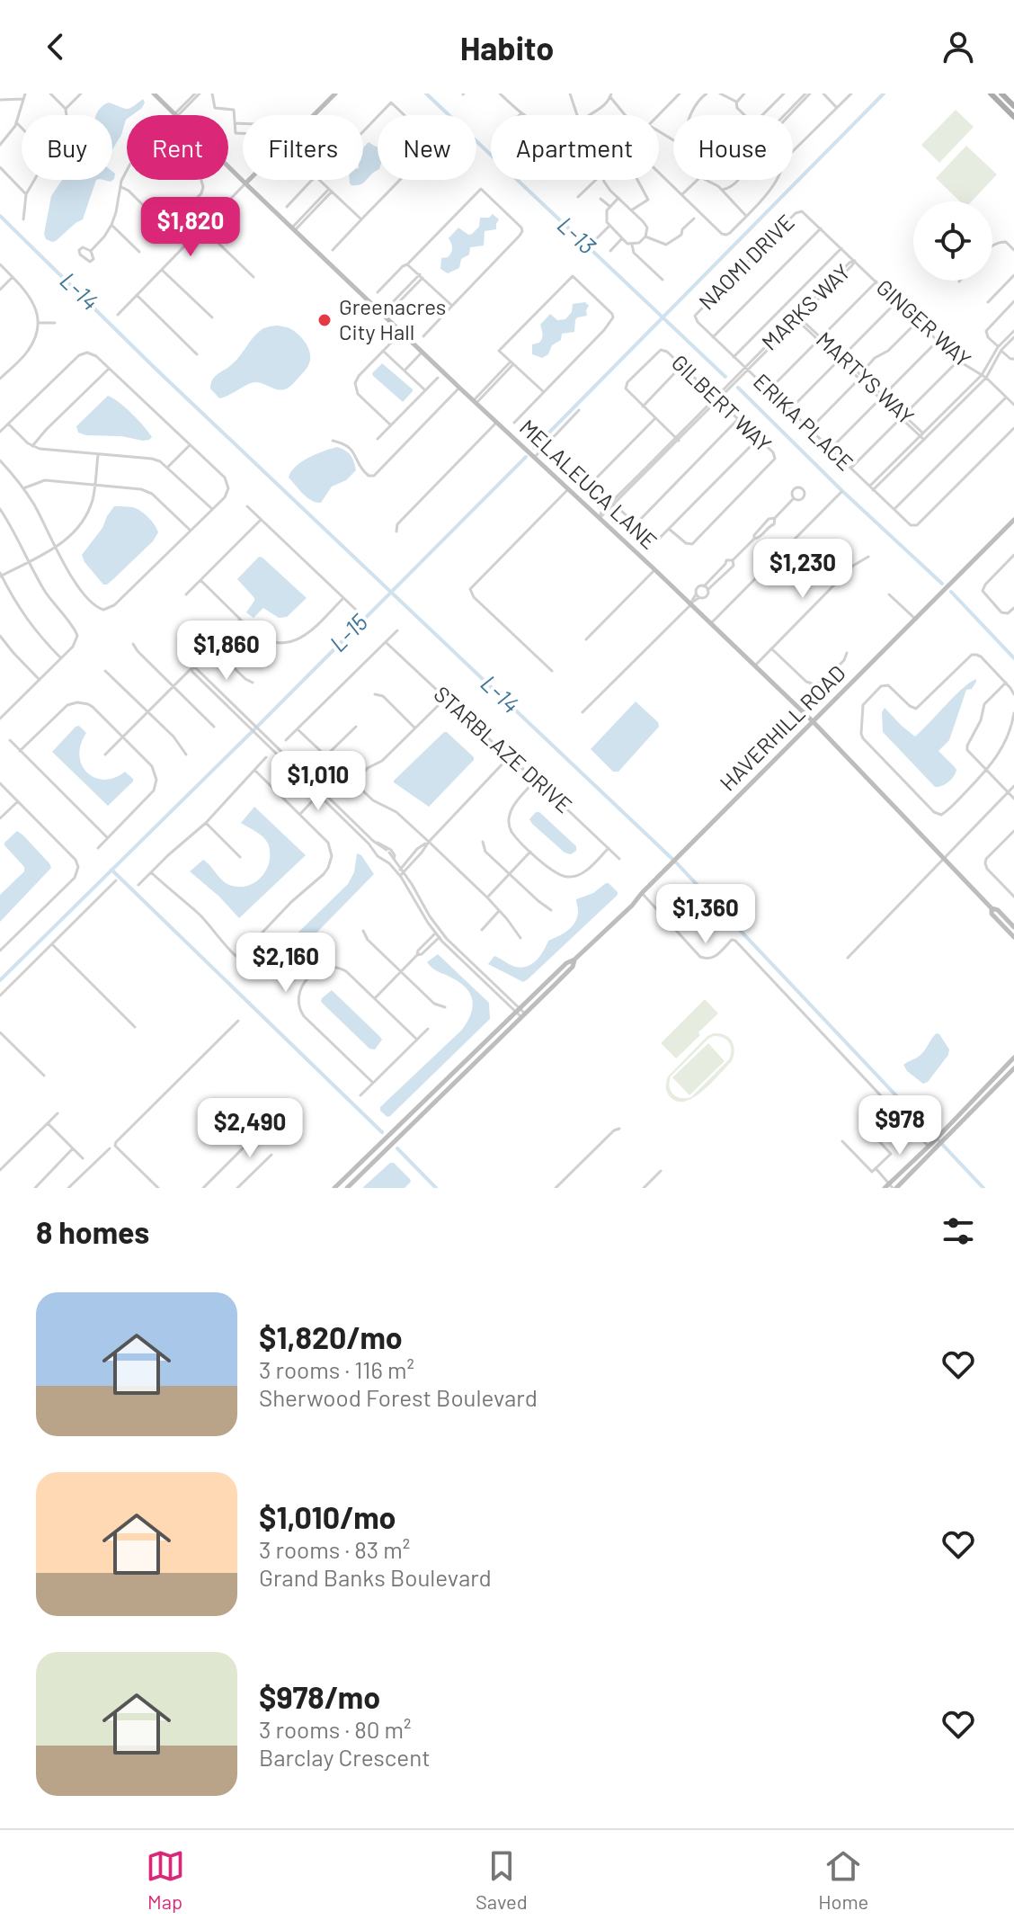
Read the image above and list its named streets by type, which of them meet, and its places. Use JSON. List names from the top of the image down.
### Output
{
  "streets": {
    "street": [
      "NAOMI DRIVE",
      "MARKS WAY",
      "GINGER WAY",
      "MARTYS WAY",
      "GILBERT WAY",
      "ERIKA PLACE",
      "MELALEUCA LANE",
      "HAVERHILL ROAD",
      "STARBLAZE DRIVE"
    ]
  },
  "crossings": [
    ["NAOMI DRIVE", "GINGER WAY"],
    ["NAOMI DRIVE", "ERIKA PLACE"],
    ["MARKS WAY", "GINGER WAY"],
    ["MARKS WAY", "MARTYS WAY"],
    ["MARKS WAY", "GILBERT WAY"],
    ["MARKS WAY", "ERIKA PLACE"],
    ["MARKS WAY", "MELALEUCA LANE"],
    ["MELALEUCA LANE", "HAVERHILL ROAD"]
  ],
  "water": ["L-13", "L-14", "L-15"],
  "places": ["Greenacres City Hall"],
  "page": {
    "header": "Habito",
    "chip": [
      "Buy",
      "Rent",
      "Filters",
      "New",
      "Apartment",
      "House"
    ],
    "price": [
      "$1,820",
      "$1,230",
      "$1,860",
      "$1,010",
      "$1,360",
      "$2,160",
      "$978",
      "$2,490"
    ],
    "heading": "8 homes",
    "list": [
      {
        "name": "$1,820/mo",
        "note": "3 rooms · 116 m² · Sherwood Forest Boulevard"
      },
      {
        "name": "$1,010/mo",
        "note": "3 rooms · 83 m² · Grand Banks Boulevard"
      },
      {
        "name": "$978/mo",
        "note": "3 rooms · 80 m² · Barclay Crescent"
      }
    ],
    "tabs": ["Map", "Saved", "Home"]
  }
}
